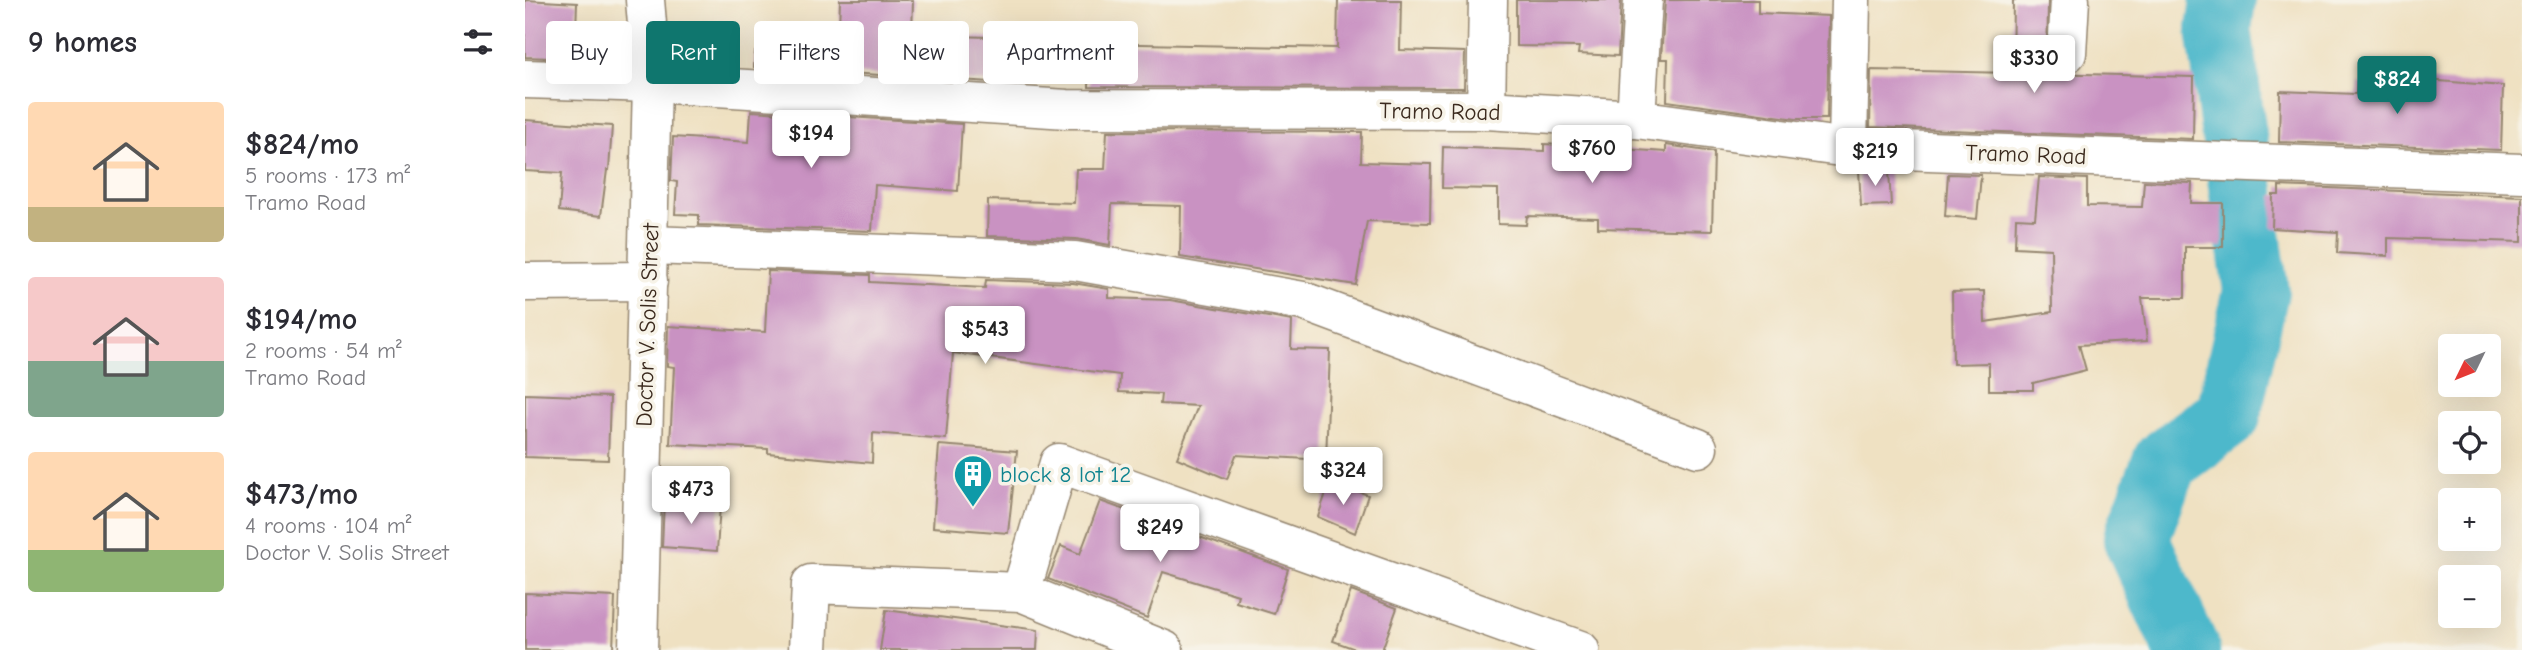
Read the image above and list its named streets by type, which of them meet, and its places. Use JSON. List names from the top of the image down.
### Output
{
  "streets": {
    "street": ["Tramo Road", "Doctor V. Solis Street"]
  },
  "places": {
    "building": ["block 8 lot 12"]
  },
  "north": "bottom left",
  "page": {
    "heading": "9 homes",
    "chip": [
      "Buy",
      "Rent",
      "Filters",
      "New",
      "Apartment"
    ],
    "price": [
      "$330",
      "$824",
      "$194",
      "$760",
      "$219",
      "$543",
      "$324",
      "$473",
      "$249"
    ],
    "list": [
      {
        "name": "$824/mo",
        "note": "5 rooms · 173 m² · Tramo Road"
      },
      {
        "name": "$194/mo",
        "note": "2 rooms · 54 m² · Tramo Road"
      },
      {
        "name": "$473/mo",
        "note": "4 rooms · 104 m² · Doctor V. Solis Street"
      }
    ],
    "map_buttons": ["+", "−"]
  }
}
